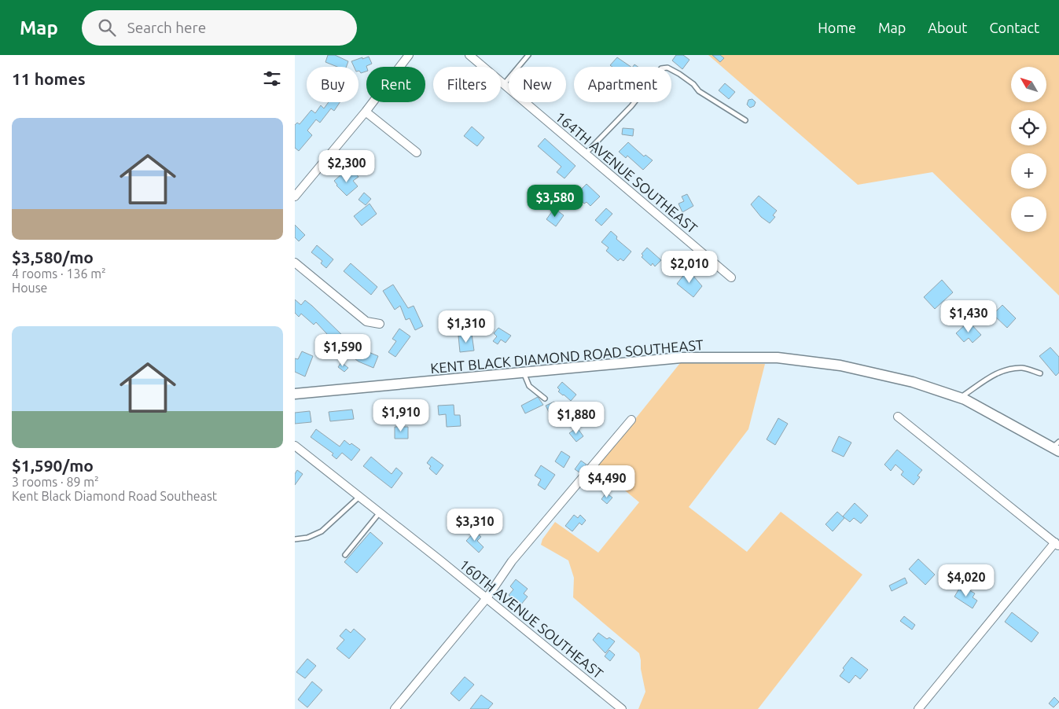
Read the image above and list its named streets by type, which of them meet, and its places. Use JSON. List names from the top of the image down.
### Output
{
  "streets": {
    "street": ["164TH AVENUE SOUTHEAST", "KENT BLACK DIAMOND ROAD SOUTHEAST", "160TH AVENUE SOUTHEAST"]
  },
  "north": "top left",
  "page": {
    "header": "Map",
    "search": "Search here",
    "nav": [
      "Home",
      "Map",
      "About",
      "Contact"
    ],
    "heading": "11 homes",
    "map_buttons": ["+", "−"],
    "chip": [
      "Buy",
      "Rent",
      "Filters",
      "New",
      "Apartment"
    ],
    "list": [
      {
        "name": "$3,580/mo",
        "note": "4 rooms · 136 m² · House"
      },
      {
        "name": "$1,590/mo",
        "note": "3 rooms · 89 m² · Kent Black Diamond Road Southeast"
      }
    ],
    "price": [
      "$2,300",
      "$3,580",
      "$2,010",
      "$1,430",
      "$1,310",
      "$1,590",
      "$1,910",
      "$1,880",
      "$4,490",
      "$3,310",
      "$4,020"
    ]
  }
}
